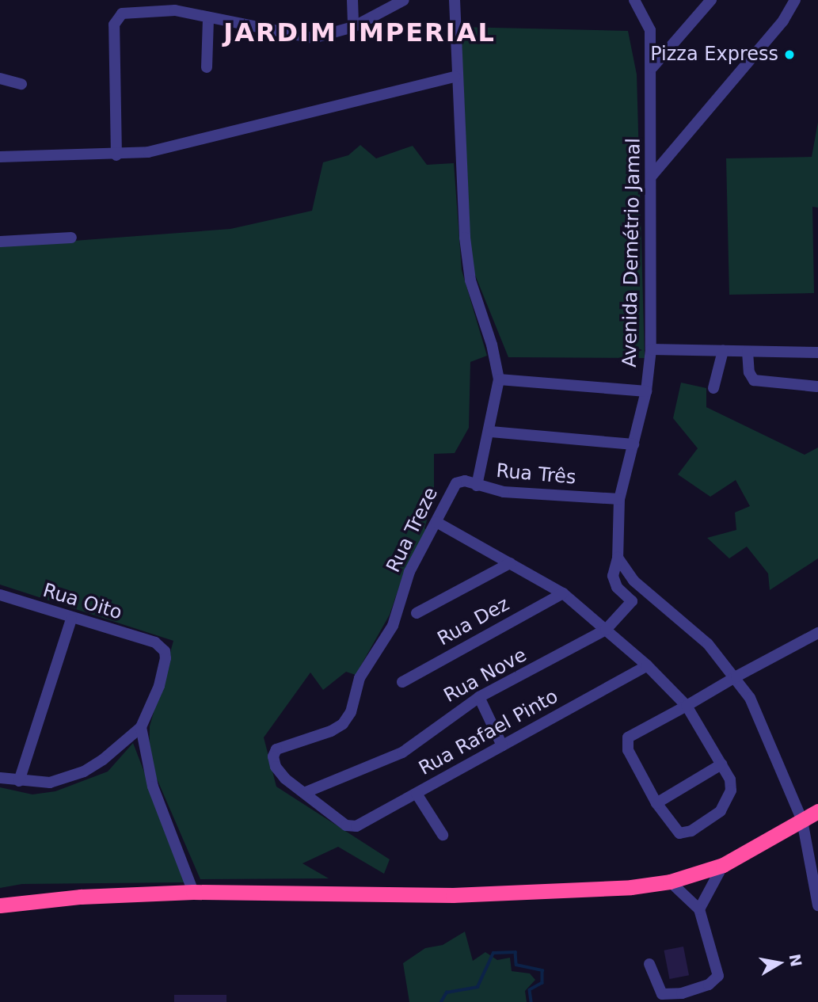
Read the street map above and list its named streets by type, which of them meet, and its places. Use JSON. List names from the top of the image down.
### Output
{
  "streets": {
    "street": [
      "Avenida Demétrio Jamal",
      "Rua Três",
      "Rua Treze",
      "Rua Oito",
      "Rua Dez",
      "Rua Nove",
      "Rua Rafael Pinto"
    ]
  },
  "crossings": [
    ["Avenida Demétrio Jamal", "Rua Três"],
    ["Avenida Demétrio Jamal", "Rua Nove"],
    ["Rua Três", "Rua Treze"],
    ["Rua Treze", "Rua Nove"],
    ["Rua Treze", "Rua Rafael Pinto"]
  ],
  "districts": ["JARDIM IMPERIAL"],
  "places": ["Pizza Express"],
  "north": "right"
}
